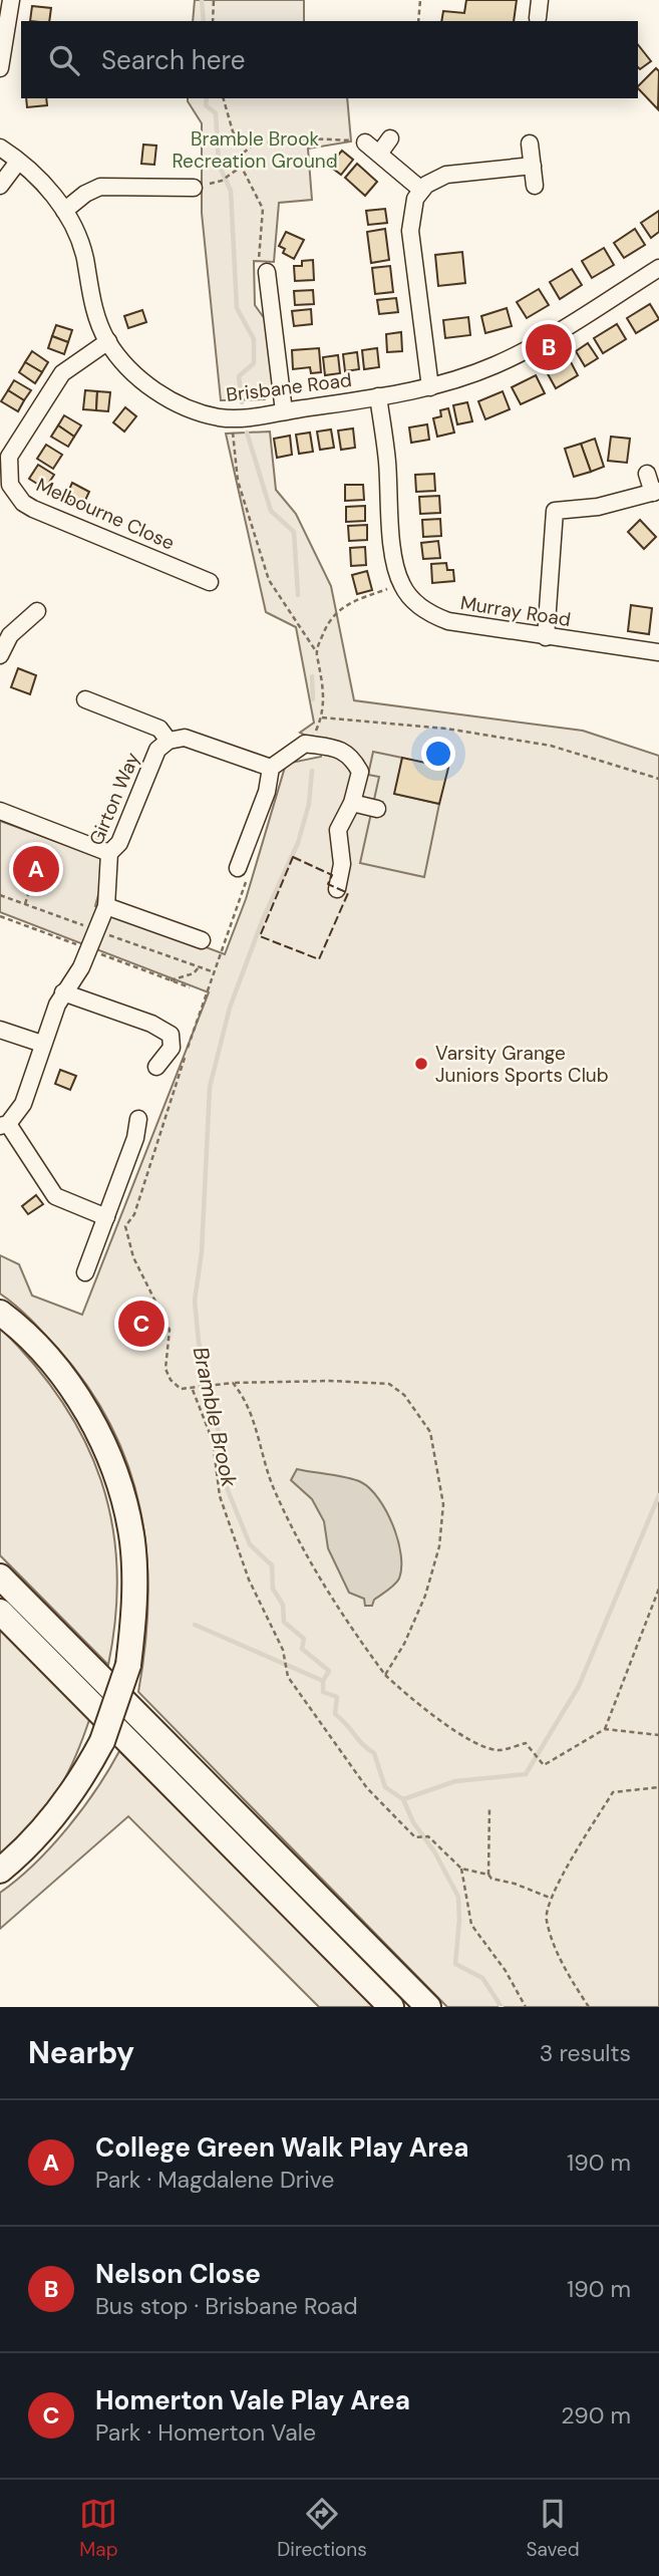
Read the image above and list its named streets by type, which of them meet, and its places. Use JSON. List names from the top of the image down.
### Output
{
  "streets": {
    "street": [
      "Brisbane Road",
      "Melbourne Close",
      "Murray Road",
      "Girton Way"
    ]
  },
  "crossings": [
    ["Brisbane Road", "Melbourne Close"]
  ],
  "water": ["Bramble Brook"],
  "parks": ["Bramble Brook Recreation Ground"],
  "places": ["Varsity Grange Juniors Sports Club"],
  "page": {
    "search": "Search here",
    "pins": ["B", "A", "C"],
    "heading": ["Nearby", "3 results"],
    "list": [
      {
        "mark": "A",
        "name": "College Green Walk Play Area",
        "note": "Park · Magdalene Drive",
        "value": "190 m"
      },
      {
        "mark": "B",
        "name": "Nelson Close",
        "note": "Bus stop · Brisbane Road",
        "value": "190 m"
      },
      {
        "mark": "C",
        "name": "Homerton Vale Play Area",
        "note": "Park · Homerton Vale",
        "value": "290 m"
      }
    ],
    "nav": ["Map", "Directions", "Saved"]
  }
}
